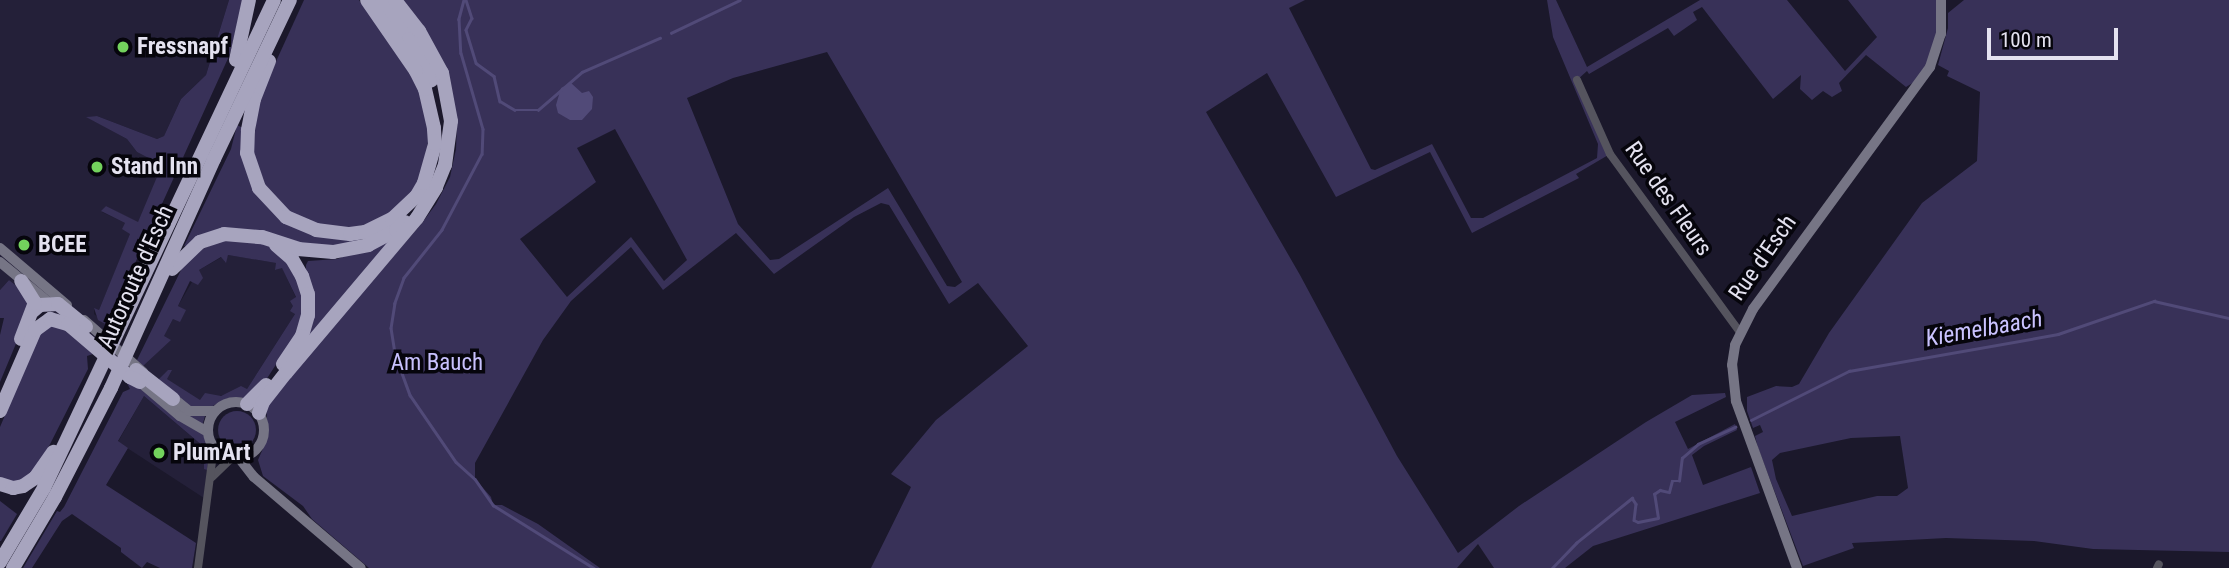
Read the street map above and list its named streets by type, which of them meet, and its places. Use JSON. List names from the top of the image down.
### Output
{
  "streets": {
    "highway": ["Autoroute d'Esch"],
    "main road": ["Rue d'Esch"],
    "street": ["Rue des Fleurs"]
  },
  "crossings": [
    ["Rue des Fleurs", "Rue d'Esch"]
  ],
  "water": ["Kiemelbaach"],
  "parks": ["Am Bauch"],
  "places": [
    "Fressnapf",
    "Stand Inn",
    "BCEE",
    "Plum'Art"
  ],
  "scale_bar": "100 m"
}
